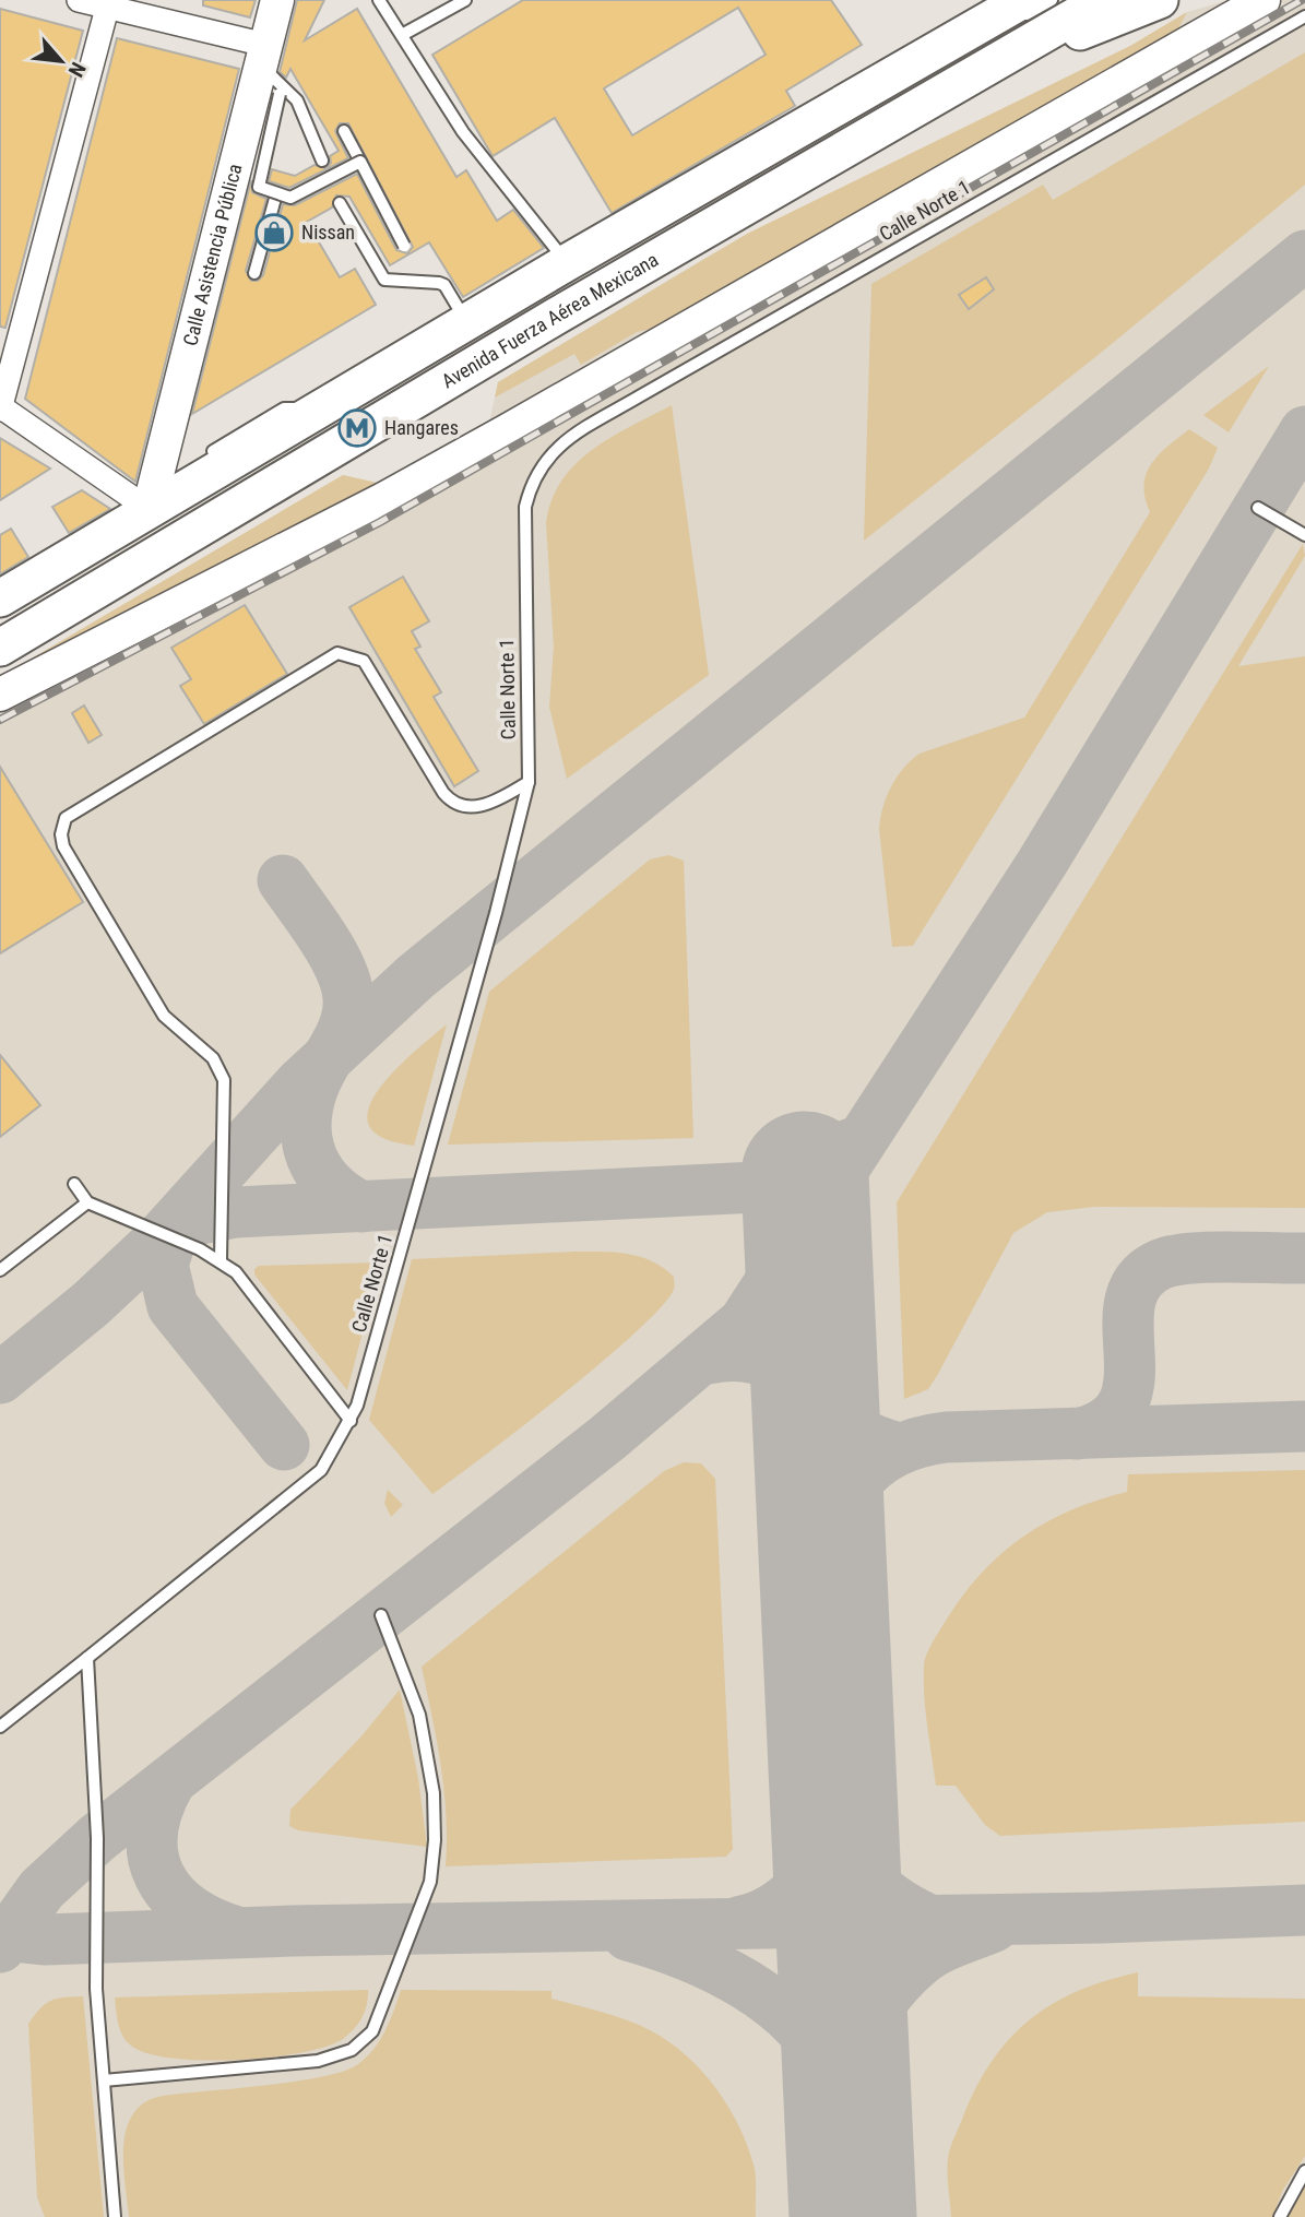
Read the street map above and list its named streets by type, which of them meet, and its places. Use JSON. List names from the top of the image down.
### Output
{
  "streets": {
    "main road": ["Avenida Fuerza Aérea Mexicana"],
    "street": ["Calle Asistencia Pública"],
    "lane": ["Calle Norte 1"]
  },
  "places": {
    "shop": ["Nissan"],
    "metro station": ["Hangares"]
  },
  "north": "bottom right"
}
